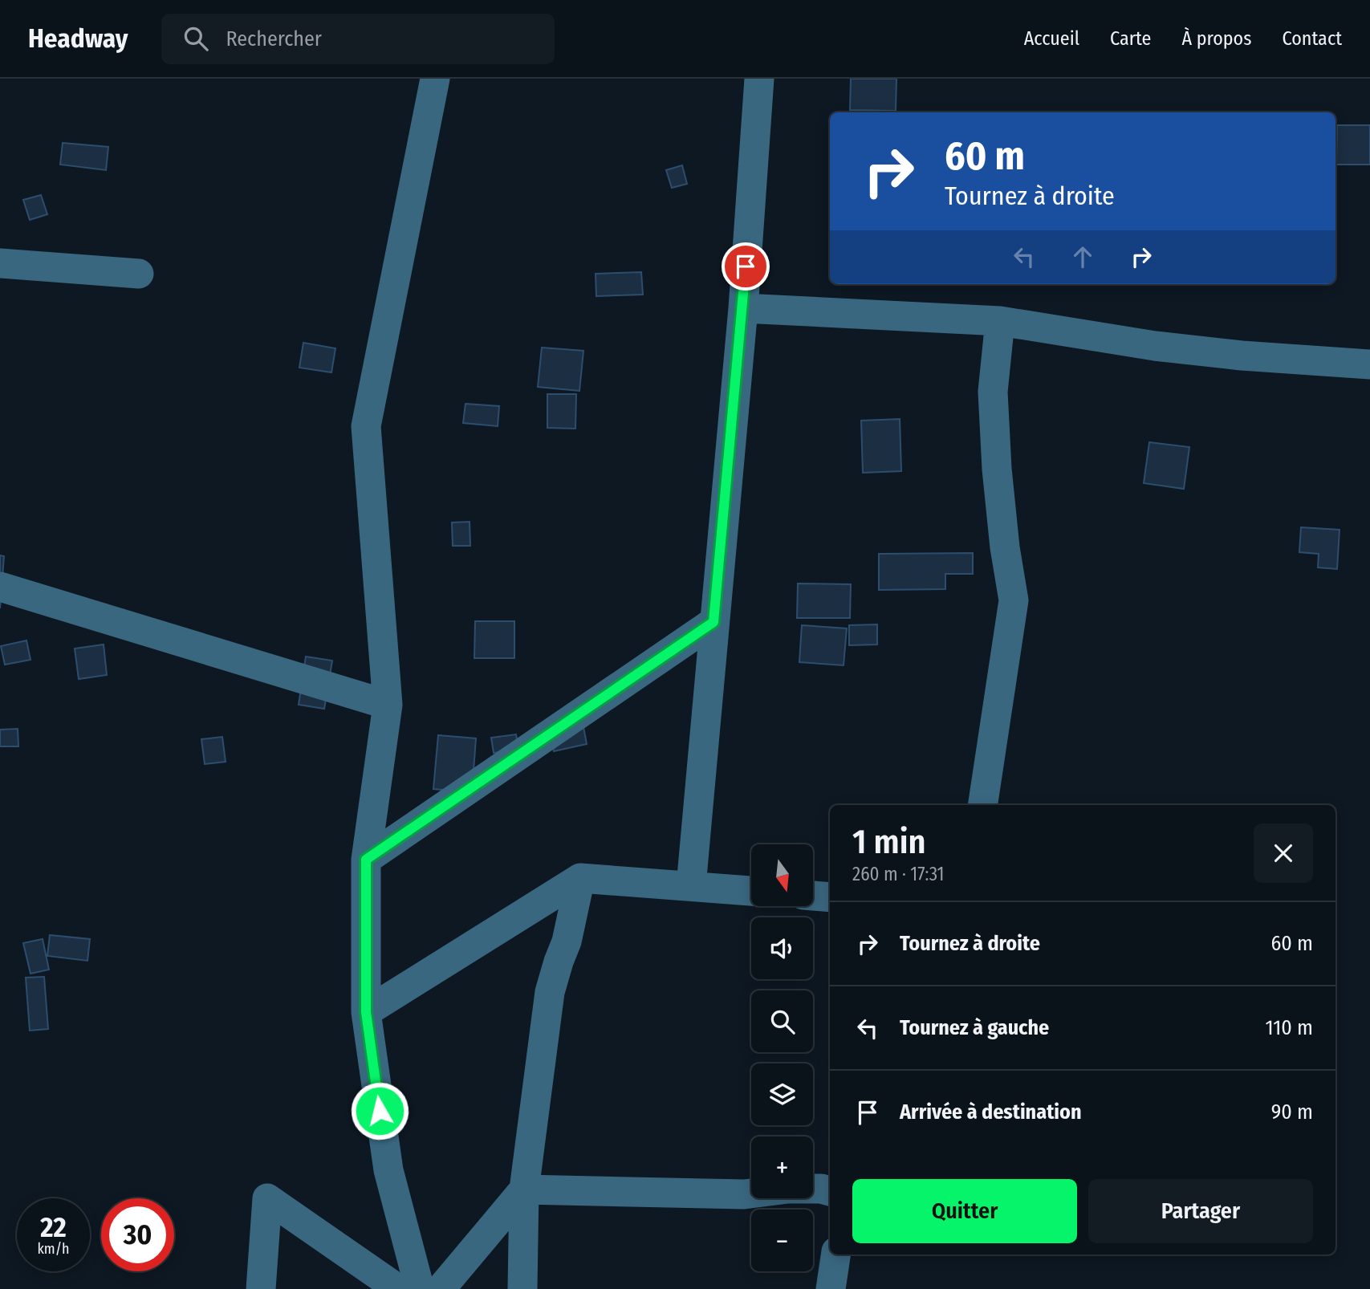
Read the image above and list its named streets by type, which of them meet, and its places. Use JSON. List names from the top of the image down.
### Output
{
  "north": "bottom",
  "page": {
    "header": "Headway",
    "search": "Rechercher",
    "nav": [
      "Accueil",
      "Carte",
      "À propos",
      "Contact"
    ],
    "turn": ["60 m", "Tournez à droite"],
    "heading": ["1 min", "260 m · 17:31"],
    "map_buttons": ["+", "−"],
    "list": [
      {
        "name": "Tournez à droite",
        "value": "60 m"
      },
      {
        "name": "Tournez à gauche",
        "value": "110 m"
      },
      {
        "name": "Arrivée à destination",
        "value": "90 m"
      }
    ],
    "buttons": ["Quitter", "Partager"],
    "speed": "22 km/h",
    "limit": "30"
  }
}
